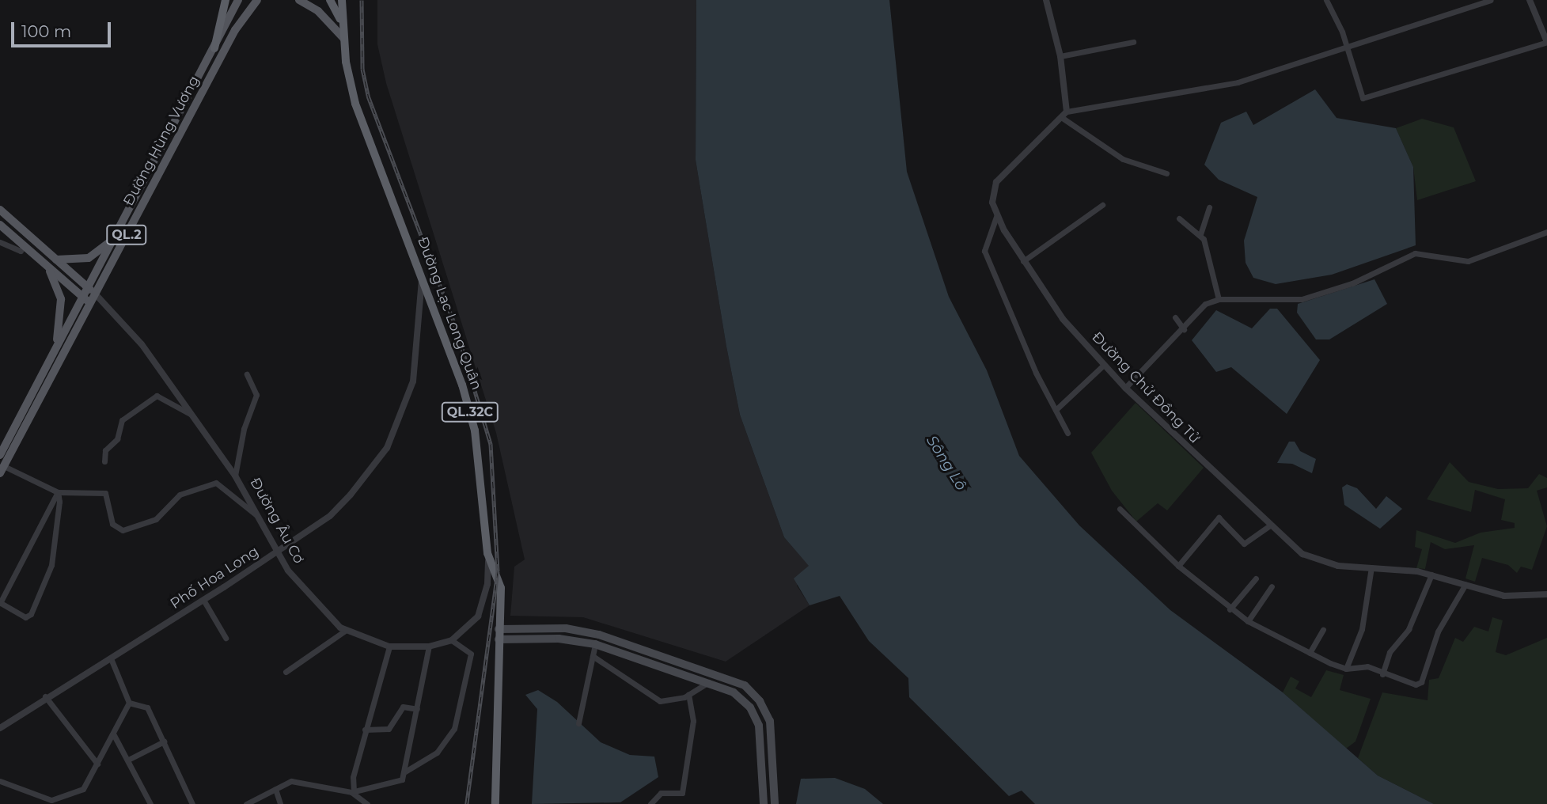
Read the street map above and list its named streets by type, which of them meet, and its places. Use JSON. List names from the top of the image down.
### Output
{
  "streets": {
    "highway": ["Đường Lạc Long Quân", "QL.32C"],
    "main road": ["Đường Hùng Vương", "QL.2", "Đường Âu Cơ"],
    "street": ["Đường Chử Đồng Tử", "Phố Hoa Long"]
  },
  "crossings": [
    ["Đường Hùng Vương", "Đường Âu Cơ"],
    ["Đường Lạc Long Quân", "Đường Âu Cơ"],
    ["Đường Lạc Long Quân", "Phố Hoa Long"],
    ["Đường Âu Cơ", "Phố Hoa Long"]
  ],
  "water": ["Sông Lô"],
  "scale_bar": "100 m"
}
